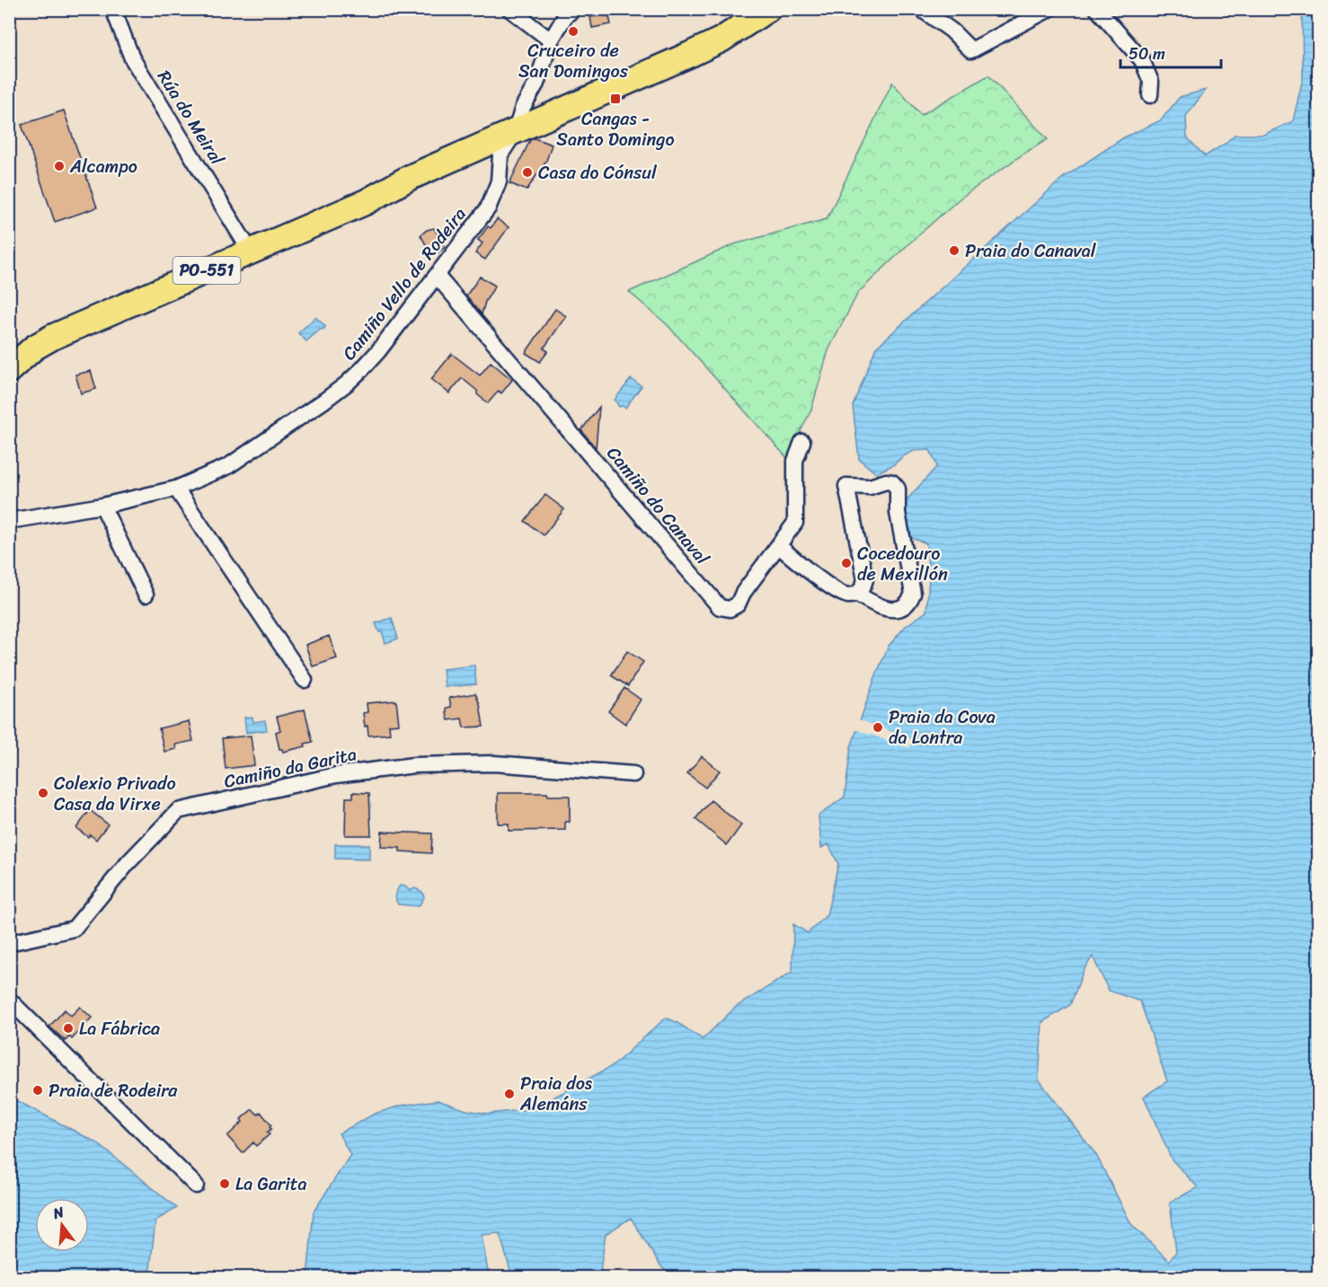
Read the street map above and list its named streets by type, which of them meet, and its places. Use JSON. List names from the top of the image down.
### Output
{
  "streets": {
    "main road": ["PO-551"],
    "street": [
      "Rúa do Meiral",
      "Camiño Vello de Rodeira",
      "Camiño do Canaval",
      "Camiño da Garita"
    ]
  },
  "crossings": [
    ["Rúa do Meiral", "PO-551"],
    ["PO-551", "Camiño Vello de Rodeira"],
    ["Camiño Vello de Rodeira", "Camiño do Canaval"]
  ],
  "places": {
    "other": [
      "Cruceiro de San Domingos",
      "Alcampo",
      "Casa do Cónsul",
      "Praia do Canaval",
      "Cocedouro de Mexillón",
      "Praia da Cova da Lontra",
      "Colexio Privado Casa da Virxe",
      "La Fábrica",
      "Praia de Rodeira",
      "Praia dos Alemáns",
      "La Garita"
    ],
    "transit": ["Cangas - Santo Domingo"]
  },
  "scale_bar": "50 m",
  "north": "top"
}
